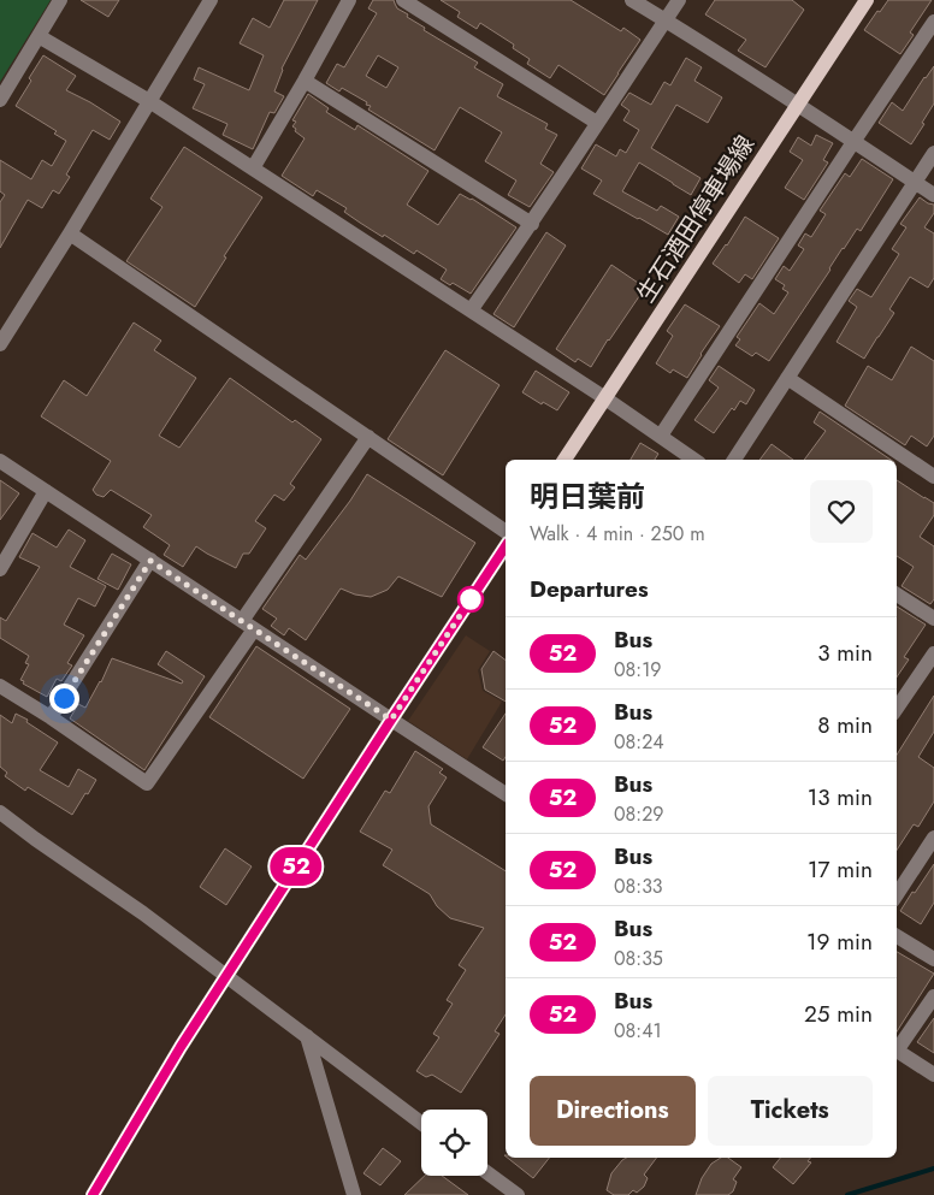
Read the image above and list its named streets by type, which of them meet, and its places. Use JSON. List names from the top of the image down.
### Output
{
  "streets": {
    "main road": ["生石酒田停車場線"]
  },
  "lines": ["bus line 52"],
  "page": {
    "on_map": "52",
    "heading": [
      ["明日葉前", "Walk · 4 min · 250 m"],
      "Departures"
    ],
    "list": [
      {
        "mark": "52",
        "name": "Bus",
        "note": "08:19",
        "value": "3 min"
      },
      {
        "mark": "52",
        "name": "Bus",
        "note": "08:24",
        "value": "8 min"
      },
      {
        "mark": "52",
        "name": "Bus",
        "note": "08:29",
        "value": "13 min"
      },
      {
        "mark": "52",
        "name": "Bus",
        "note": "08:33",
        "value": "17 min"
      },
      {
        "mark": "52",
        "name": "Bus",
        "note": "08:35",
        "value": "19 min"
      },
      {
        "mark": "52",
        "name": "Bus",
        "note": "08:41",
        "value": "25 min"
      }
    ],
    "buttons": ["Directions", "Tickets"]
  }
}
